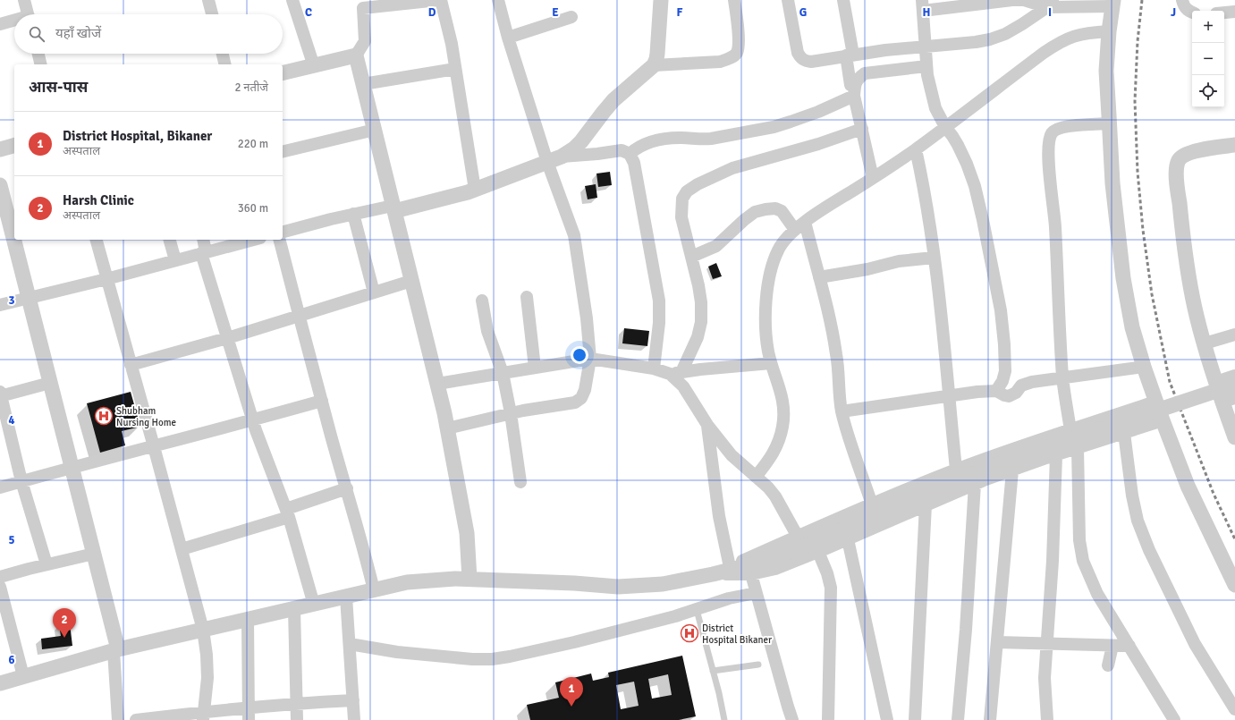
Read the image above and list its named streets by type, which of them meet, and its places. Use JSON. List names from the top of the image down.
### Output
{
  "places": {
    "hospital": ["Shubham Nursing Home", "District Hospital Bikaner"]
  },
  "page": {
    "map_buttons": ["+", "−"],
    "search": "यहाँ खोजें",
    "heading": ["आस-पास", "2 नतीजे"],
    "list": [
      {
        "mark": "1",
        "name": "District Hospital, Bikaner",
        "note": "अस्पताल",
        "value": "220 m"
      },
      {
        "mark": "2",
        "name": "Harsh Clinic",
        "note": "अस्पताल",
        "value": "360 m"
      }
    ],
    "pins": ["2", "1"]
  },
  "grid": {
    "columns": [
      "C",
      "D",
      "E",
      "F",
      "G",
      "H",
      "I",
      "J"
    ],
    "rows": [
      "3",
      "4",
      "5",
      "6"
    ]
  }
}
